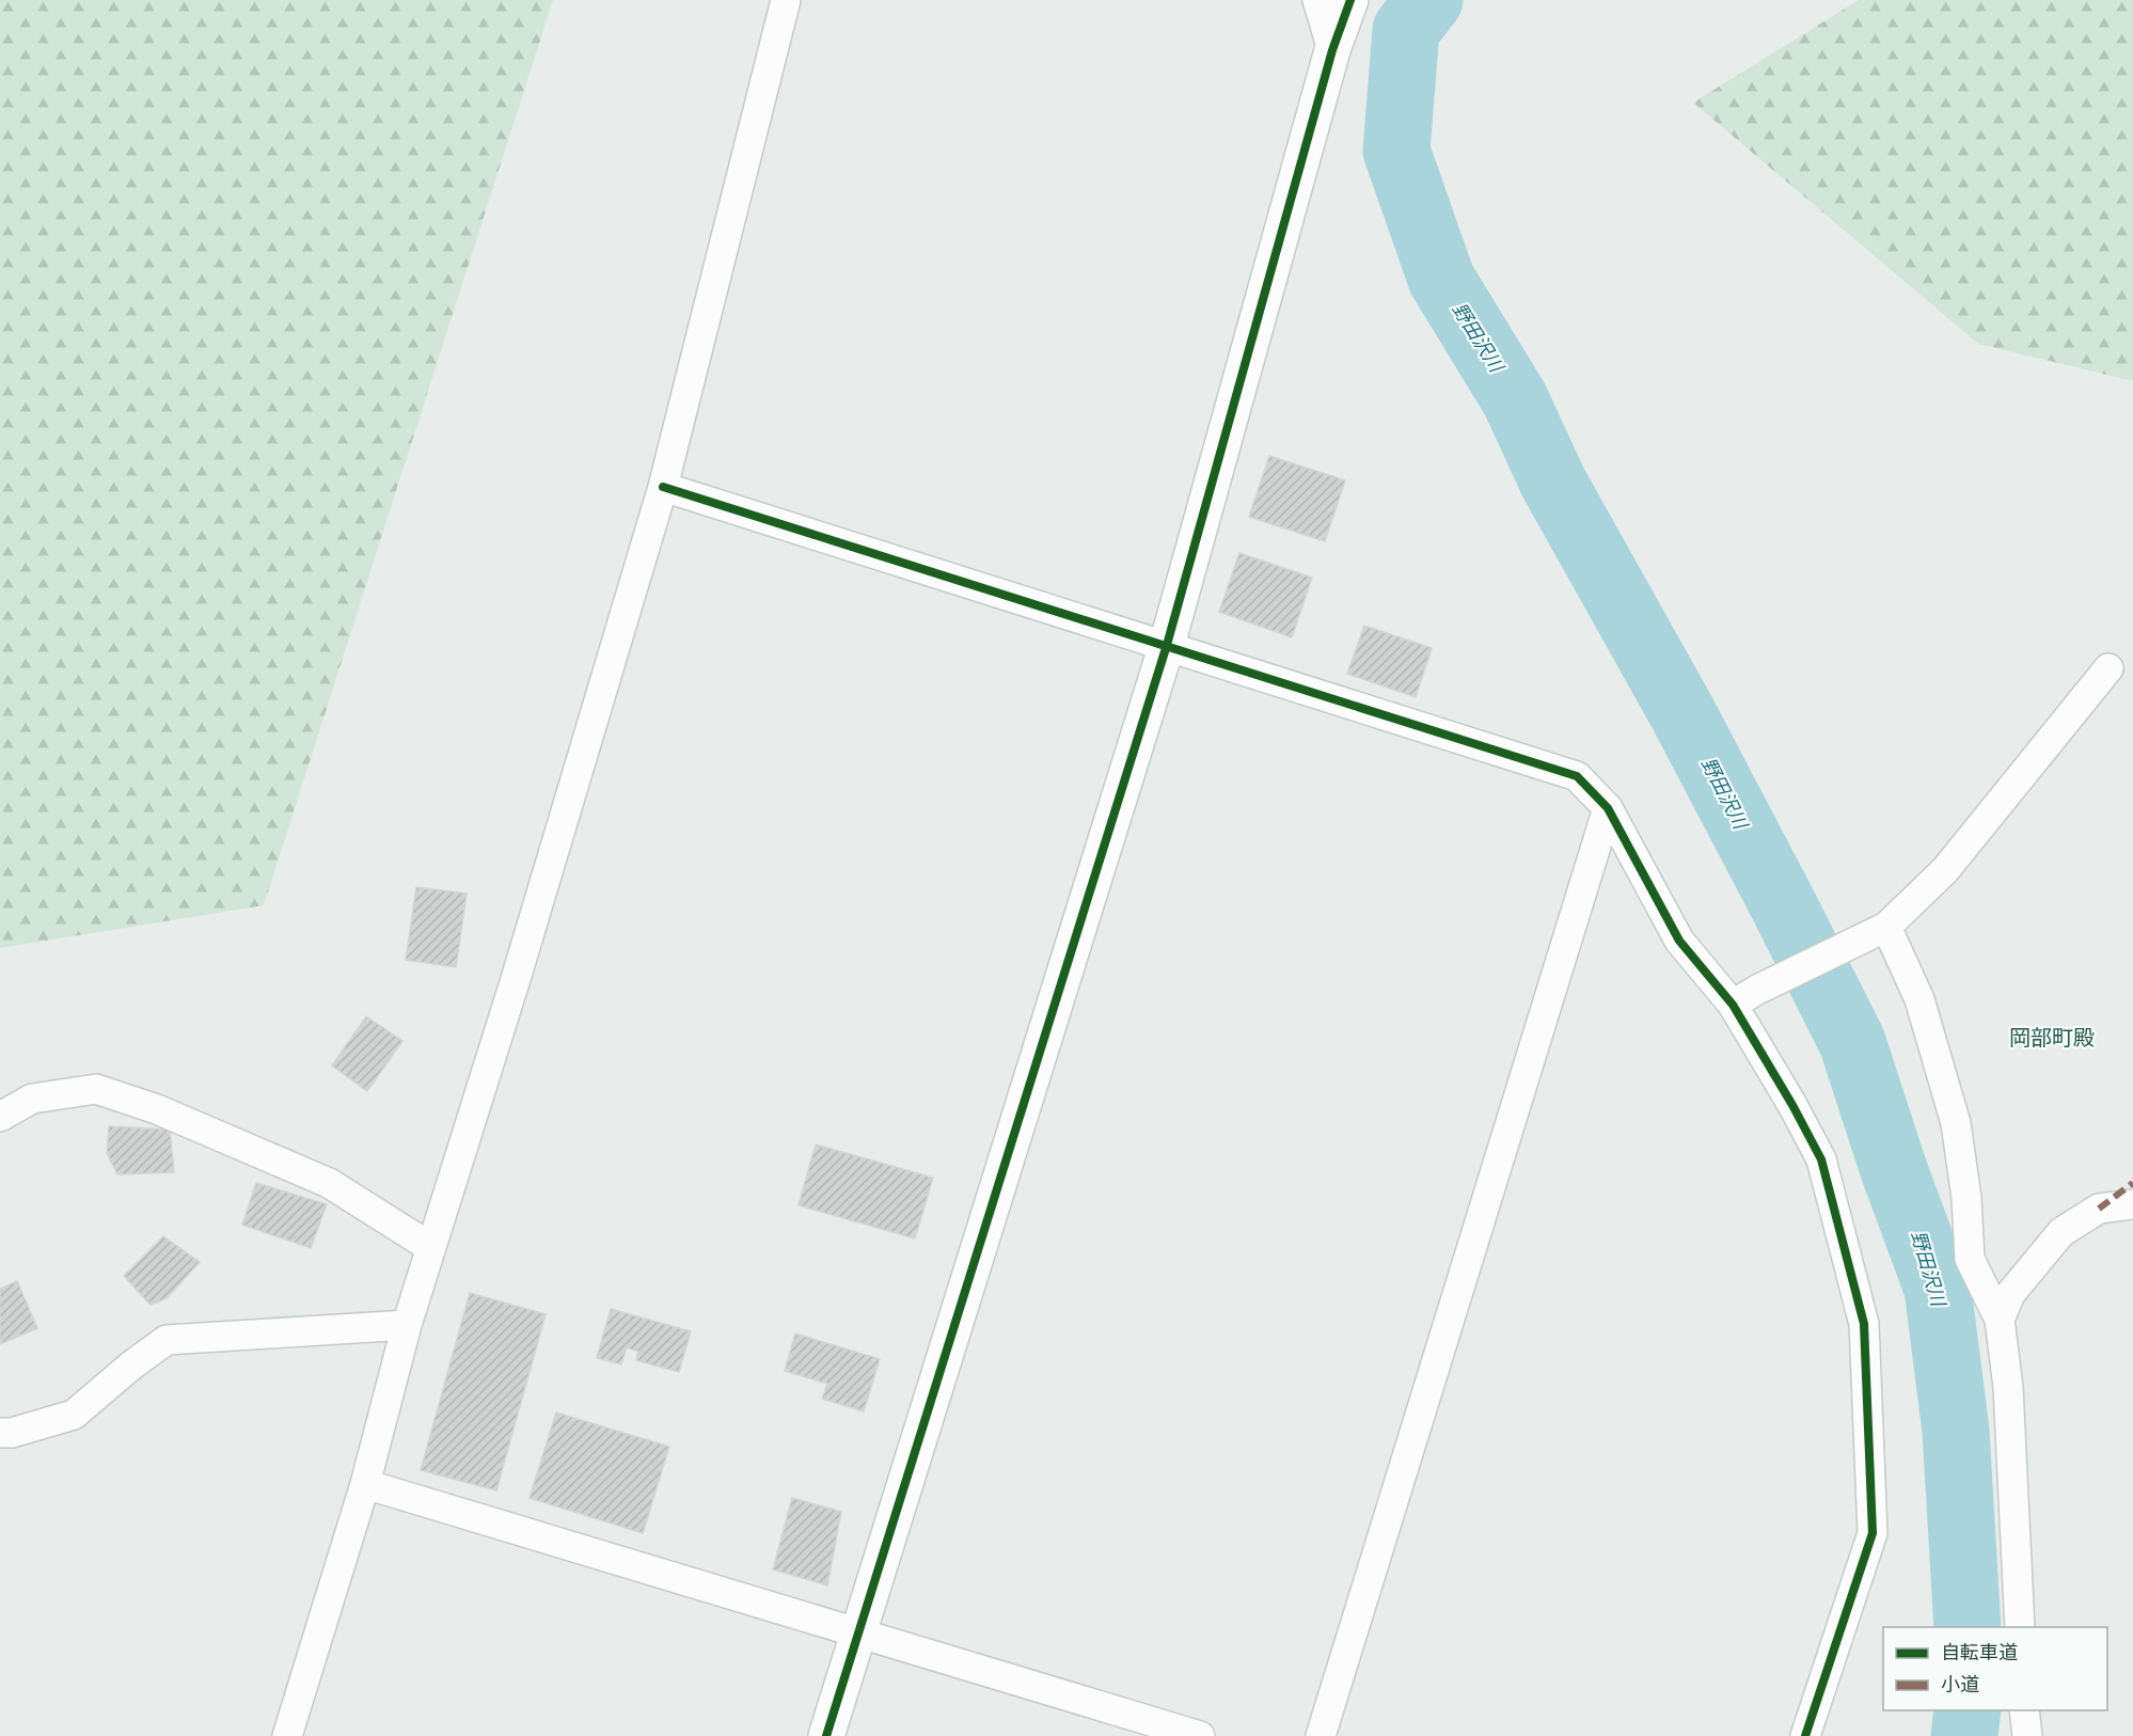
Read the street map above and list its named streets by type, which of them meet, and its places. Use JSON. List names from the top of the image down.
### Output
{
  "districts": ["岡部町殿"],
  "water": ["野田沢川"],
  "legend": ["自転車道", "小道"]
}
